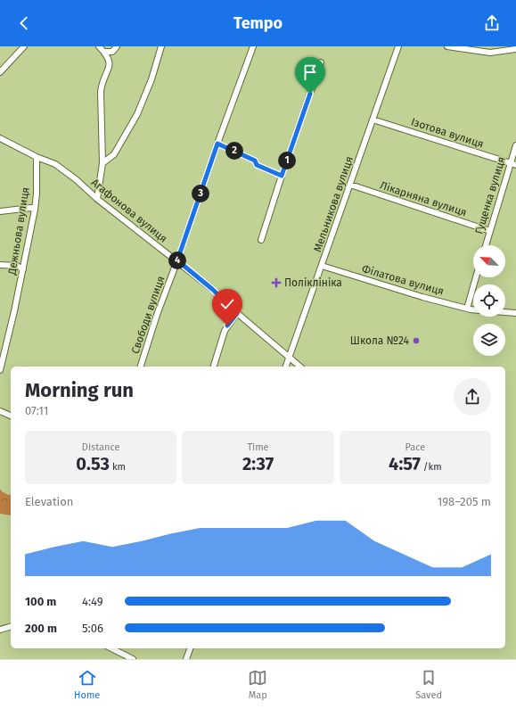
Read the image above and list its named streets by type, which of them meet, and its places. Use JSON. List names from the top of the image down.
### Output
{
  "streets": {
    "street": [
      "Ізотова вулиця",
      "Гущенка вулиця",
      "Лікарняна вулиця",
      "Мельникова вулиця",
      "Агафонова вулиця",
      "Дежньова вулиця",
      "Філатова вулиця",
      "Свободи вулиця"
    ]
  },
  "crossings": [
    ["Ізотова вулиця", "Гущенка вулиця"],
    ["Ізотова вулиця", "Мельникова вулиця"],
    ["Гущенка вулиця", "Лікарняна вулиця"],
    ["Лікарняна вулиця", "Мельникова вулиця"],
    ["Мельникова вулиця", "Агафонова вулиця"],
    ["Мельникова вулиця", "Філатова вулиця"],
    ["Агафонова вулиця", "Дежньова вулиця"],
    ["Агафонова вулиця", "Свободи вулиця"]
  ],
  "places": {
    "health": ["Поліклініка"],
    "other": ["Школа №24"]
  },
  "north": "top left",
  "page": {
    "header": "Tempo",
    "pins": [
      "2",
      "1",
      "3",
      "4"
    ],
    "heading": ["Morning run", "07:11"],
    "stats": [
      ["Distance", "0.53 km"],
      ["Time", "2:37"],
      ["Pace", "4:57 /km"]
    ],
    "chart": ["Elevation", "198–205 m"],
    "list": [
      {
        "name": "100 m",
        "note": "4:49"
      },
      {
        "name": "200 m",
        "note": "5:06"
      }
    ],
    "tabs": ["Home", "Map", "Saved"]
  }
}
